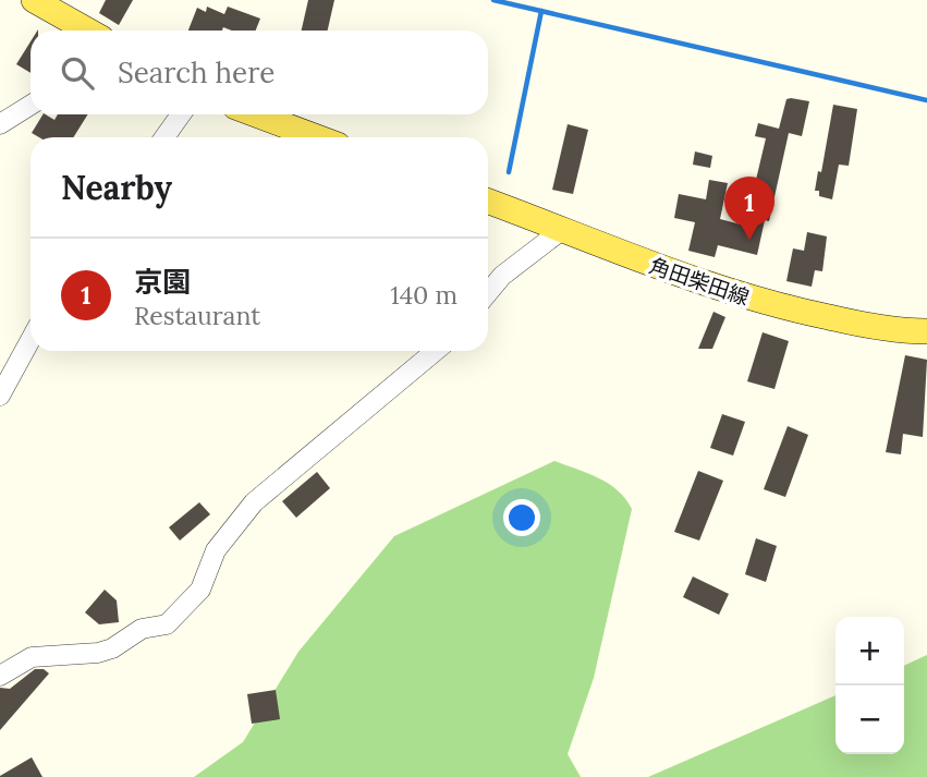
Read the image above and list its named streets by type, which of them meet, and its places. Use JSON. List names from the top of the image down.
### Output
{
  "streets": {
    "main road": ["角田柴田線"]
  },
  "page": {
    "search": "Search here",
    "heading": "Nearby",
    "pins": "1",
    "list": [
      {
        "mark": "1",
        "name": "京園",
        "note": "Restaurant",
        "value": "140 m"
      }
    ],
    "map_buttons": ["+", "−"]
  }
}
